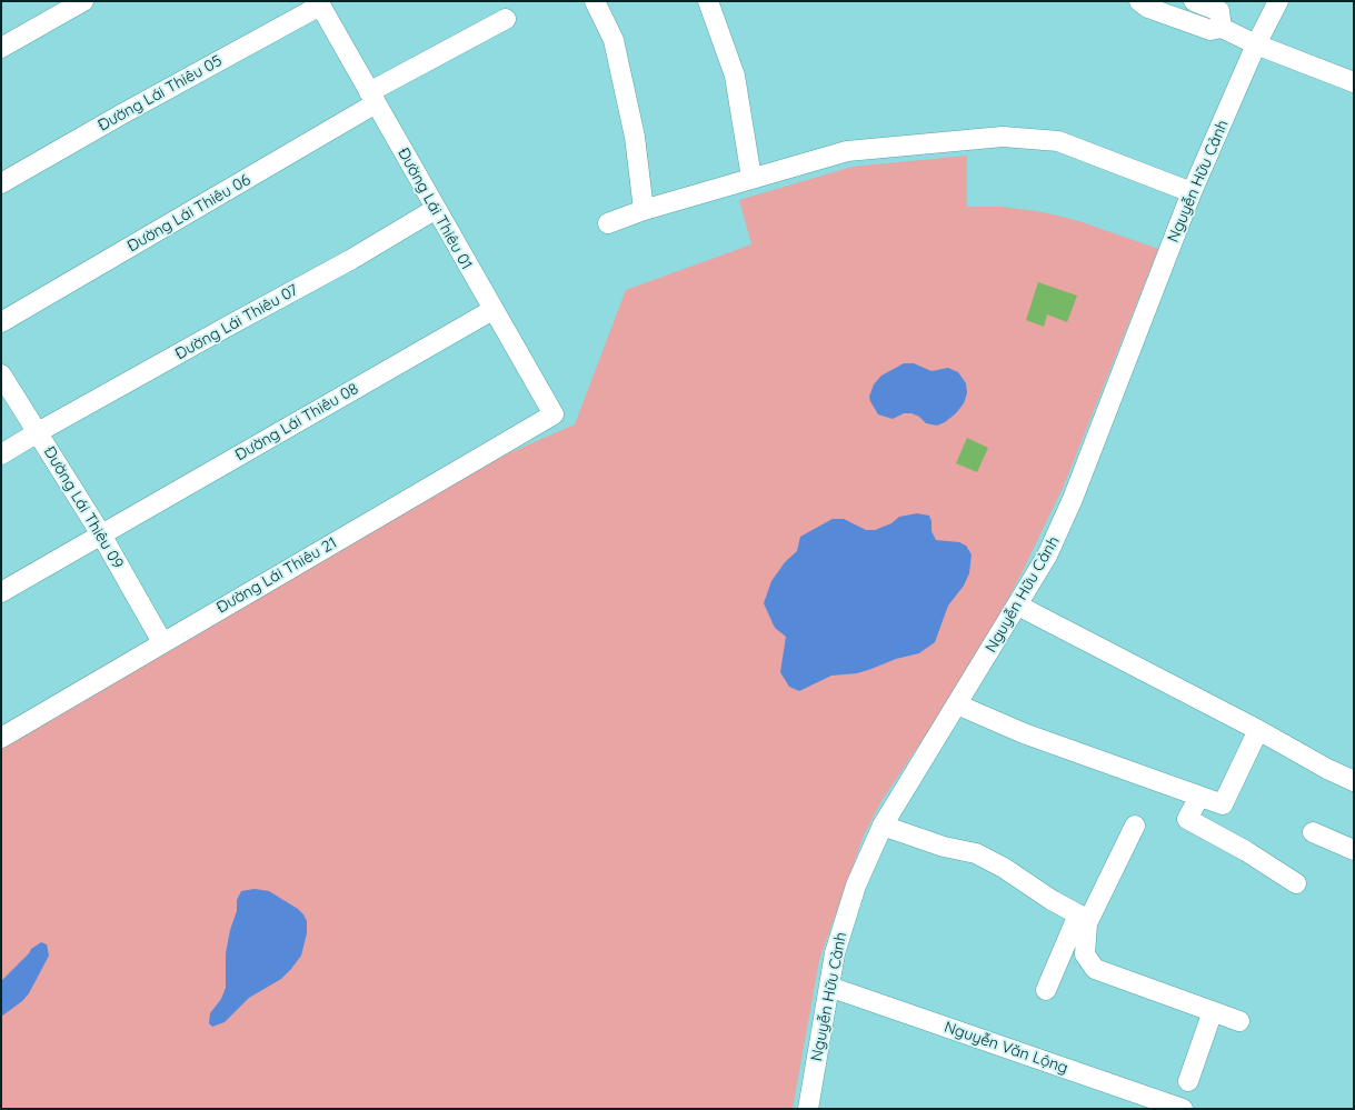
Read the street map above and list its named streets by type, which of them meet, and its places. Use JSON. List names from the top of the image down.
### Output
{
  "streets": {
    "street": [
      "Đường Lái Thiêu 05",
      "Nguyễn Hữu Cảnh",
      "Đường Lái Thiêu 01",
      "Đường Lái Thiêu 06",
      "Đường Lái Thiêu 07",
      "Đường Lái Thiêu 08",
      "Đường Lái Thiêu 09",
      "Đường Lái Thiêu 21",
      "Nguyễn Văn Lộng"
    ]
  },
  "crossings": [
    ["Đường Lái Thiêu 05", "Đường Lái Thiêu 01"],
    ["Nguyễn Hữu Cảnh", "Nguyễn Văn Lộng"],
    ["Đường Lái Thiêu 01", "Đường Lái Thiêu 06"],
    ["Đường Lái Thiêu 01", "Đường Lái Thiêu 07"],
    ["Đường Lái Thiêu 01", "Đường Lái Thiêu 08"],
    ["Đường Lái Thiêu 01", "Đường Lái Thiêu 21"],
    ["Đường Lái Thiêu 07", "Đường Lái Thiêu 09"],
    ["Đường Lái Thiêu 08", "Đường Lái Thiêu 09"],
    ["Đường Lái Thiêu 09", "Đường Lái Thiêu 21"]
  ]
}
